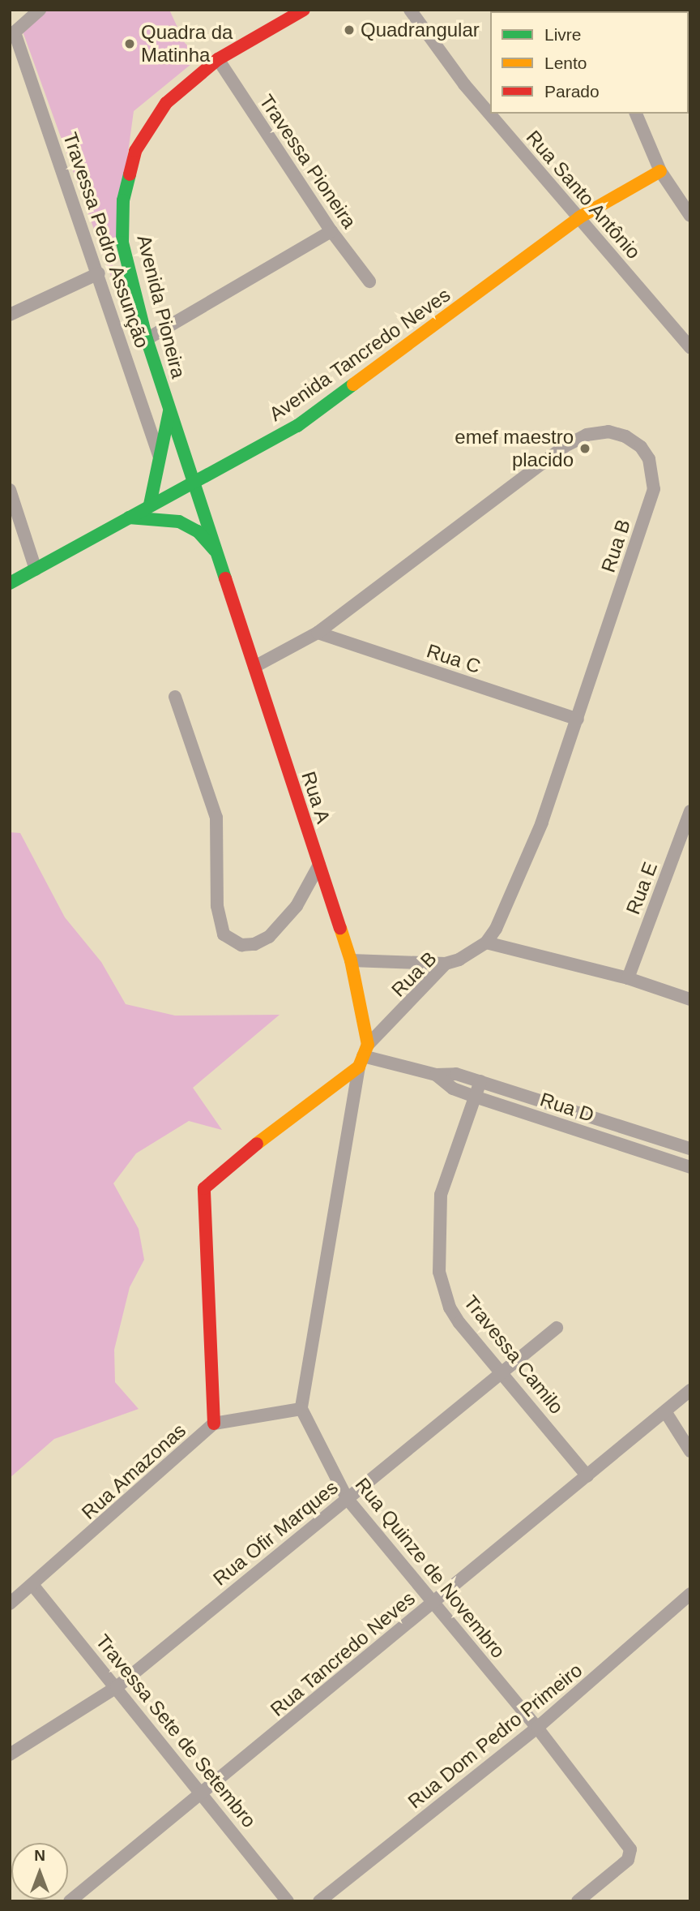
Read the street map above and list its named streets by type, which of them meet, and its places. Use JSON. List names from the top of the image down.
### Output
{
  "streets": {
    "street": [
      "Travessa Pioneira",
      "Rua Santo Antônio",
      "Travessa Pedro Assunção",
      "Avenida Pioneira",
      "Avenida Tancredo Neves",
      "Rua B",
      "Rua C",
      "Rua A",
      "Rua E",
      "Rua D",
      "Travessa Camilo",
      "Rua Amazonas",
      "Rua Ofir Marques",
      "Rua Quinze de Novembro",
      "Rua Tancredo Neves",
      "Travessa Sete de Setembro",
      "Rua Dom Pedro Primeiro"
    ]
  },
  "crossings": [
    ["Travessa Pioneira", "Avenida Pioneira"],
    ["Rua Santo Antônio", "Avenida Tancredo Neves"],
    ["Avenida Pioneira", "Avenida Tancredo Neves"],
    ["Avenida Pioneira", "Rua A"],
    ["Rua B", "Rua C"],
    ["Rua B", "Rua A"],
    ["Rua B", "Rua D"],
    ["Rua B", "Rua Amazonas"],
    ["Rua A", "Rua D"],
    ["Rua D", "Travessa Camilo"],
    ["Travessa Camilo", "Rua Ofir Marques"],
    ["Travessa Camilo", "Rua Tancredo Neves"],
    ["Rua Amazonas", "Rua Quinze de Novembro"],
    ["Rua Amazonas", "Travessa Sete de Setembro"],
    ["Rua Ofir Marques", "Rua Quinze de Novembro"],
    ["Rua Ofir Marques", "Travessa Sete de Setembro"],
    ["Rua Quinze de Novembro", "Rua Tancredo Neves"],
    ["Rua Quinze de Novembro", "Rua Dom Pedro Primeiro"],
    ["Rua Tancredo Neves", "Travessa Sete de Setembro"]
  ],
  "places": ["Quadrangular", "Quadra da Matinha", "emef maestro placido"],
  "legend": ["Livre", "Lento", "Parado"],
  "north": "top"
}
